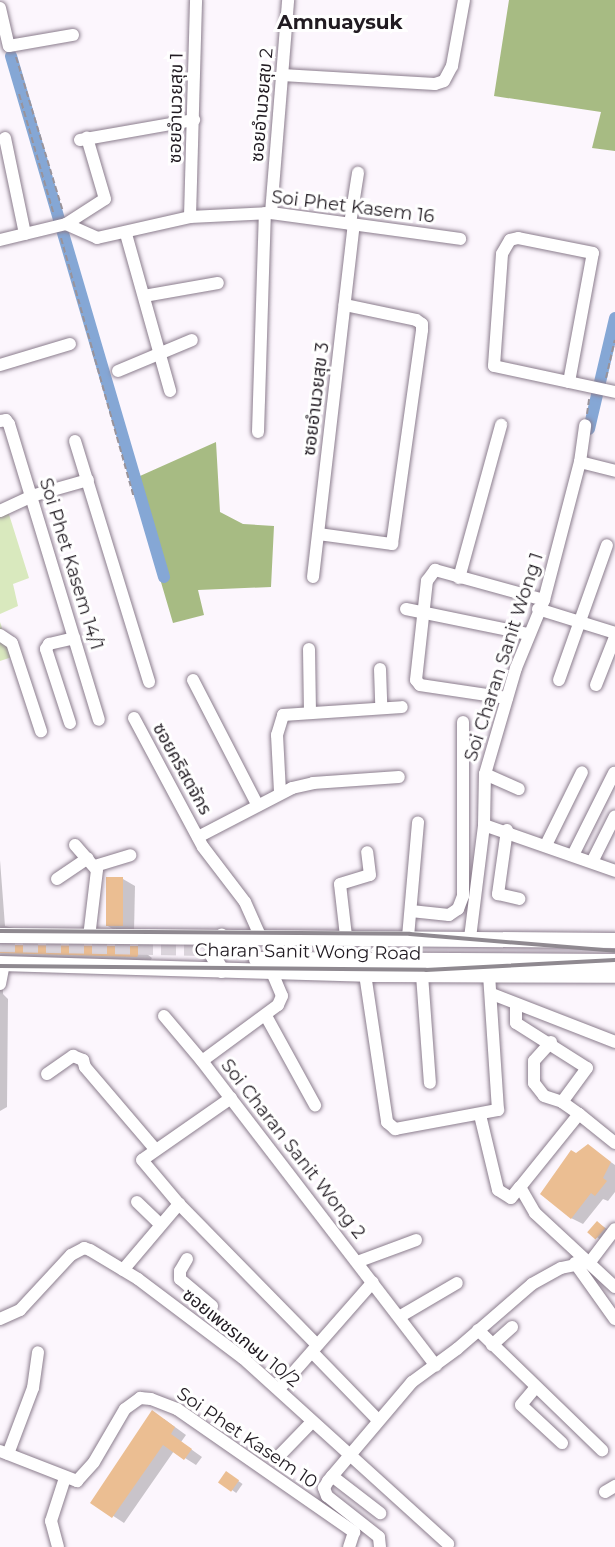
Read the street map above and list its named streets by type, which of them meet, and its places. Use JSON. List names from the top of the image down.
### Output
{
  "streets": {
    "main road": ["Charan Sanit Wong Road"],
    "street": [
      "ซอยอำนวยสุข 2",
      "ซอยอำนวยสุข 1",
      "Soi Phet Kasem 16",
      "ซอยอำนวยสุข 3",
      "Soi Phet Kasem 14/1",
      "Soi Charan Sanit Wong 1",
      "ซอยคริสตจักร",
      "Soi Charan Sanit Wong 2",
      "ซอยเพชรเกษม 10/2",
      "Soi Phet Kasem 10"
    ]
  },
  "crossings": [
    ["ซอยอำนวยสุข 2", "Soi Phet Kasem 16"],
    ["ซอยอำนวยสุข 1", "Soi Phet Kasem 16"],
    ["Soi Phet Kasem 16", "ซอยอำนวยสุข 3"],
    ["Soi Charan Sanit Wong 1", "Charan Sanit Wong Road"],
    ["ซอยคริสตจักร", "Charan Sanit Wong Road"],
    ["Charan Sanit Wong Road", "Soi Charan Sanit Wong 2"]
  ],
  "districts": ["Amnuaysuk"]
}
